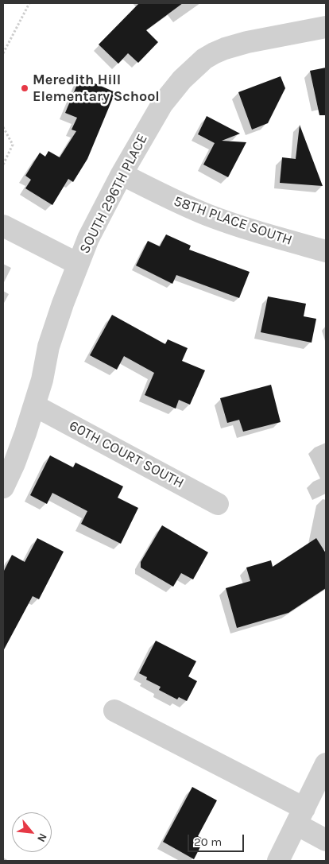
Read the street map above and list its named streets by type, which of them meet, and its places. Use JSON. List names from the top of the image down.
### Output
{
  "streets": {
    "street": ["SOUTH 296TH PLACE", "58TH PLACE SOUTH", "60TH COURT SOUTH"]
  },
  "crossings": [
    ["SOUTH 296TH PLACE", "58TH PLACE SOUTH"],
    ["SOUTH 296TH PLACE", "60TH COURT SOUTH"]
  ],
  "places": ["Meredith Hill Elementary School"],
  "scale_bar": "20 m",
  "north": "bottom right"
}
